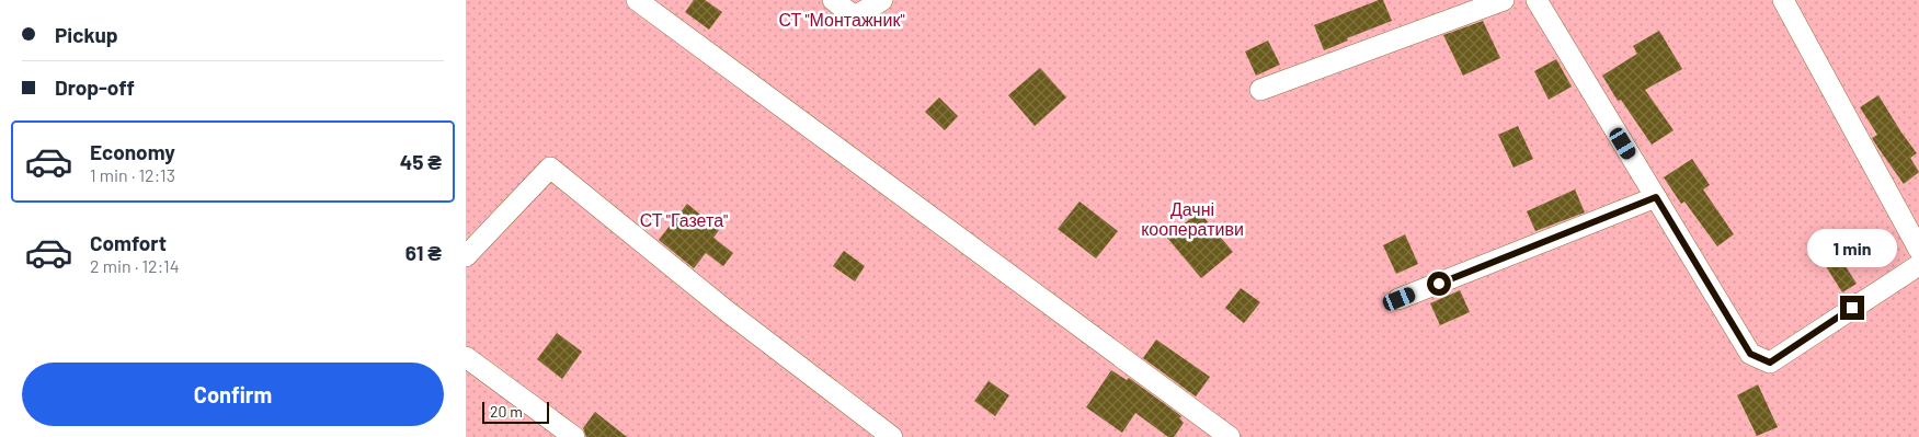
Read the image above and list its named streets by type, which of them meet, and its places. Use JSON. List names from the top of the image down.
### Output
{
  "parks": ["СТ \"Монтажник\"", "Дачні кооперативи", "СТ \"Газета\""],
  "scale_bar": "20 m",
  "page": {
    "banner": ["Pickup", "Drop-off"],
    "list": [
      {
        "name": "Economy",
        "note": "1 min · 12:13",
        "value": "45 ₴"
      },
      {
        "name": "Comfort",
        "note": "2 min · 12:14",
        "value": "61 ₴"
      }
    ],
    "bubble": "1 min",
    "buttons": "Confirm",
    "scale": "20 m"
  }
}
